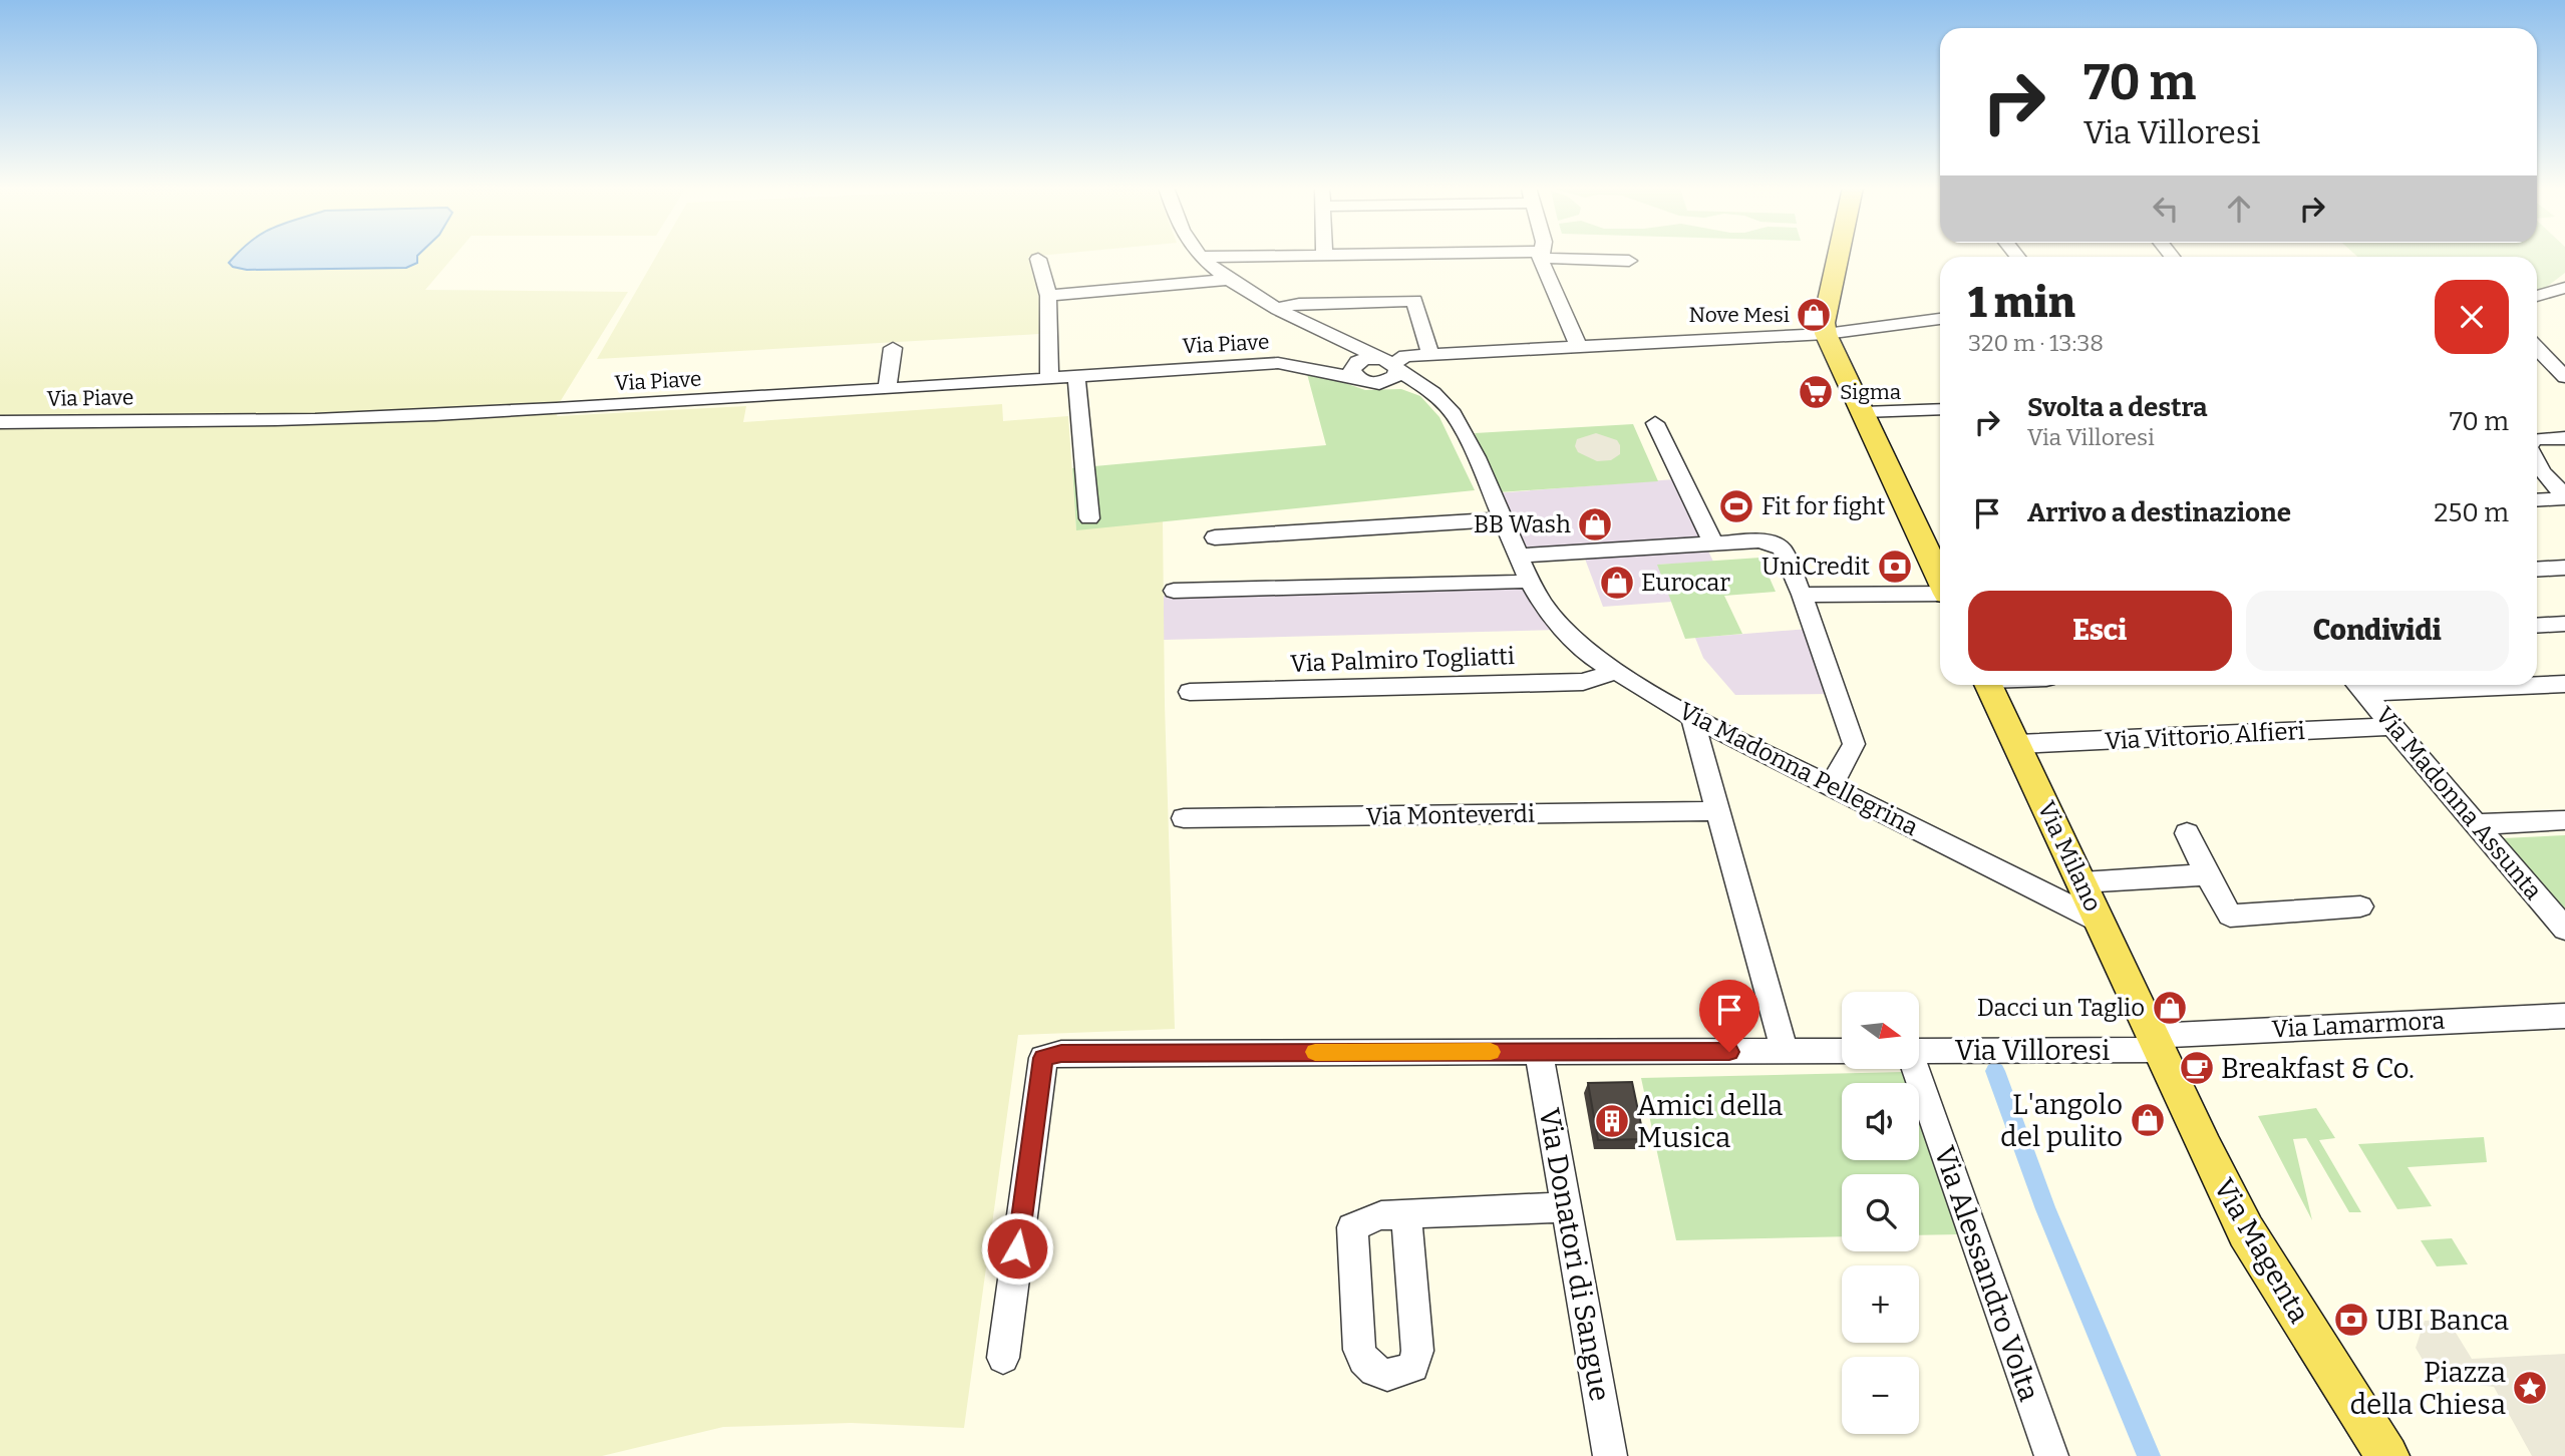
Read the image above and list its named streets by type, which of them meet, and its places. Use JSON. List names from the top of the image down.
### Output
{
  "streets": {
    "main road": ["Via Milano", "Via Magenta"],
    "street": [
      "Via Piave",
      "Via Palmiro Togliatti",
      "Via Vittorio Alfieri",
      "Via Madonna Pellegrina",
      "Via Madonna Assunta",
      "Via Monteverdi",
      "Via Lamarmora",
      "Via Villoresi",
      "Via Donatori di Sangue",
      "Via Alessandro Volta"
    ]
  },
  "crossings": [
    ["Via Palmiro Togliatti", "Via Madonna Pellegrina"],
    ["Via Vittorio Alfieri", "Via Madonna Assunta"],
    ["Via Vittorio Alfieri", "Via Milano"],
    ["Via Madonna Pellegrina", "Via Milano"],
    ["Via Milano", "Via Lamarmora"],
    ["Via Milano", "Via Villoresi"],
    ["Via Milano", "Via Magenta"],
    ["Via Lamarmora", "Via Villoresi"],
    ["Via Lamarmora", "Via Magenta"],
    ["Via Villoresi", "Via Magenta"]
  ],
  "places": {
    "shop": [
      "Nove Mesi",
      "BB Wash",
      "Eurocar",
      "Dacci un Taglio",
      "L'angolo del pulito"
    ],
    "supermarket": ["Sigma"],
    "sports": ["Fit for fight"],
    "bank": ["UniCredit", "UBI Banca"],
    "cafe": ["Breakfast & Co."],
    "building": ["Amici della Musica"],
    "place": ["Piazza della Chiesa"]
  },
  "north": "right",
  "page": {
    "turn": ["70 m", "Via Villoresi"],
    "heading": ["1 min", "320 m · 13:38"],
    "list": [
      {
        "name": "Svolta a destra",
        "note": "Via Villoresi",
        "value": "70 m"
      },
      {
        "name": "Arrivo a destinazione",
        "value": "250 m"
      }
    ],
    "buttons": ["Esci", "Condividi"],
    "map_buttons": ["+", "−"]
  }
}
